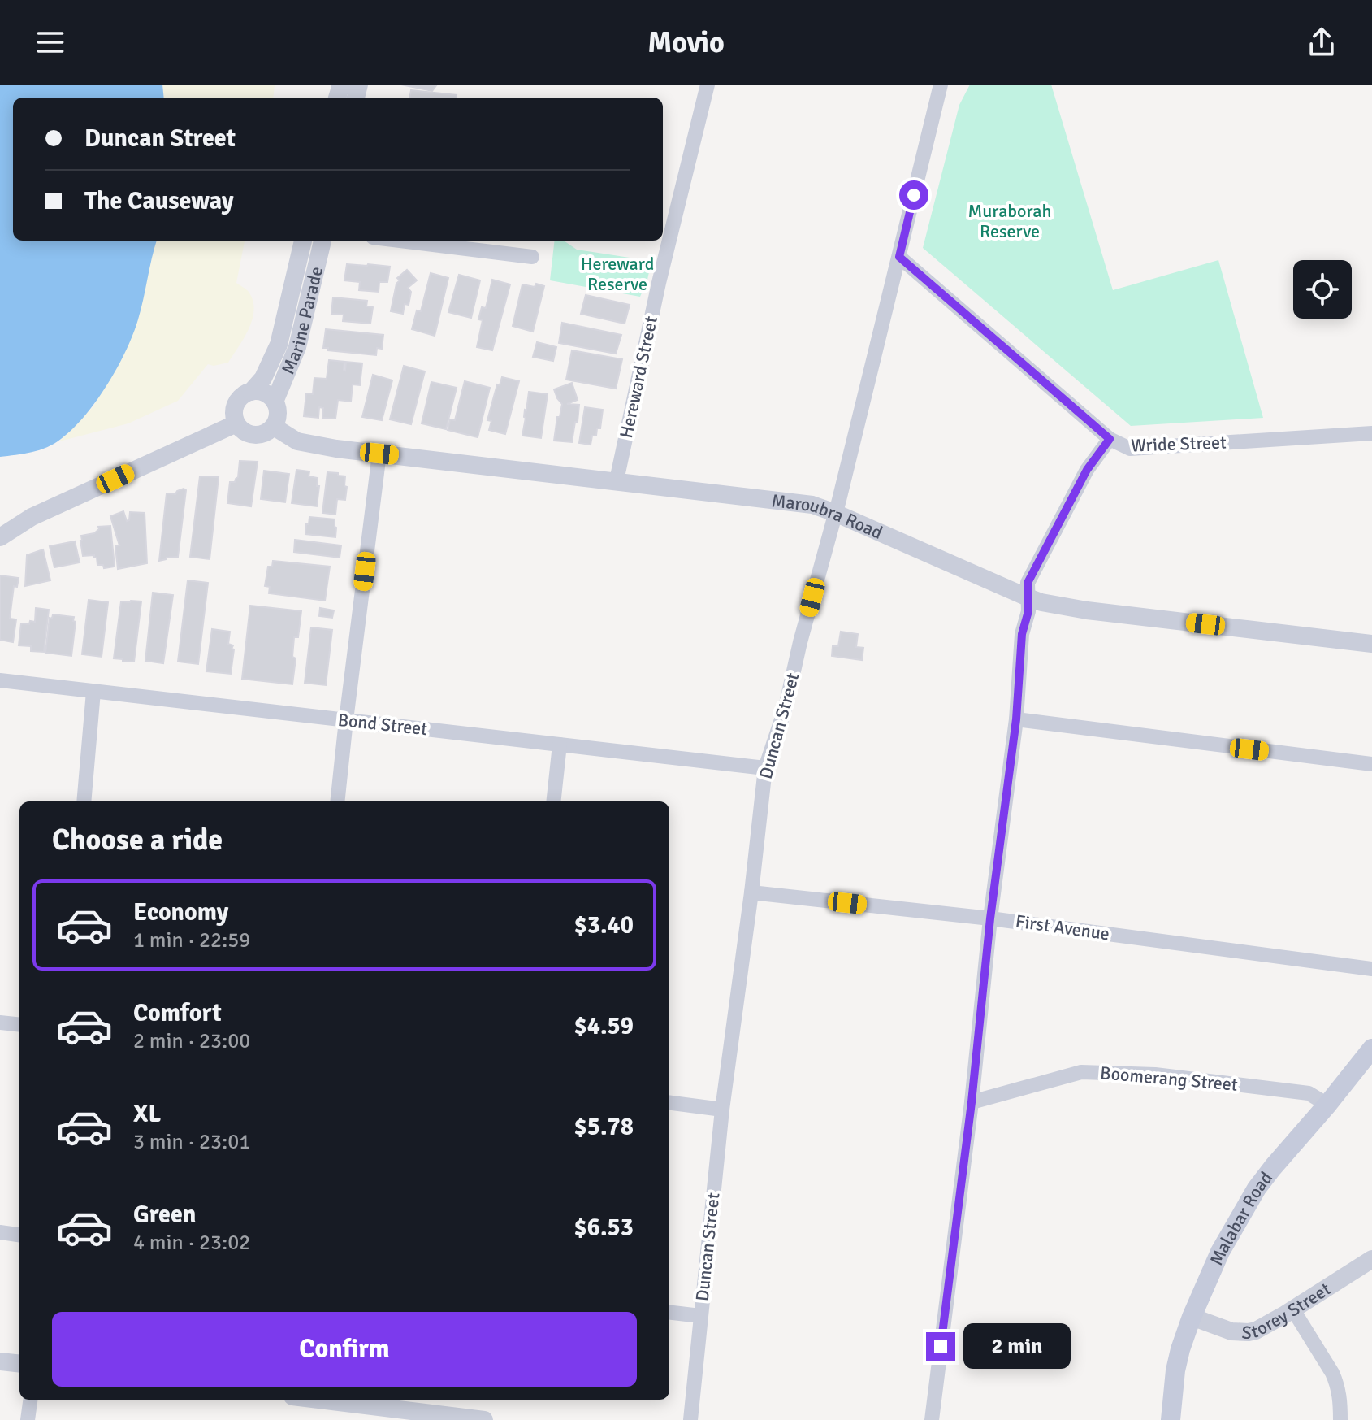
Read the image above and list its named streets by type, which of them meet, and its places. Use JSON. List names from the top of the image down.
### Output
{
  "streets": {
    "main road": ["Malabar Road"],
    "street": [
      "Marine Parade",
      "Hereward Street",
      "Wride Street",
      "Maroubra Road",
      "Bond Street",
      "Duncan Street",
      "First Avenue",
      "Boomerang Street",
      "Storey Street"
    ]
  },
  "crossings": [
    ["Marine Parade", "Maroubra Road"],
    ["Hereward Street", "Maroubra Road"],
    ["Wride Street", "Duncan Street"],
    ["Maroubra Road", "Duncan Street"],
    ["Bond Street", "Duncan Street"],
    ["Duncan Street", "First Avenue"],
    ["Boomerang Street", "Malabar Road"],
    ["Malabar Road", "Storey Street"]
  ],
  "parks": ["Muraborah Reserve", "Hereward Reserve"],
  "page": {
    "header": "Movio",
    "banner": ["Duncan Street", "The Causeway"],
    "heading": "Choose a ride",
    "list": [
      {
        "name": "Economy",
        "note": "1 min · 22:59",
        "value": "$3.40"
      },
      {
        "name": "Comfort",
        "note": "2 min · 23:00",
        "value": "$4.59"
      },
      {
        "name": "XL",
        "note": "3 min · 23:01",
        "value": "$5.78"
      },
      {
        "name": "Green",
        "note": "4 min · 23:02",
        "value": "$6.53"
      }
    ],
    "buttons": "Confirm",
    "bubble": "2 min"
  }
}
